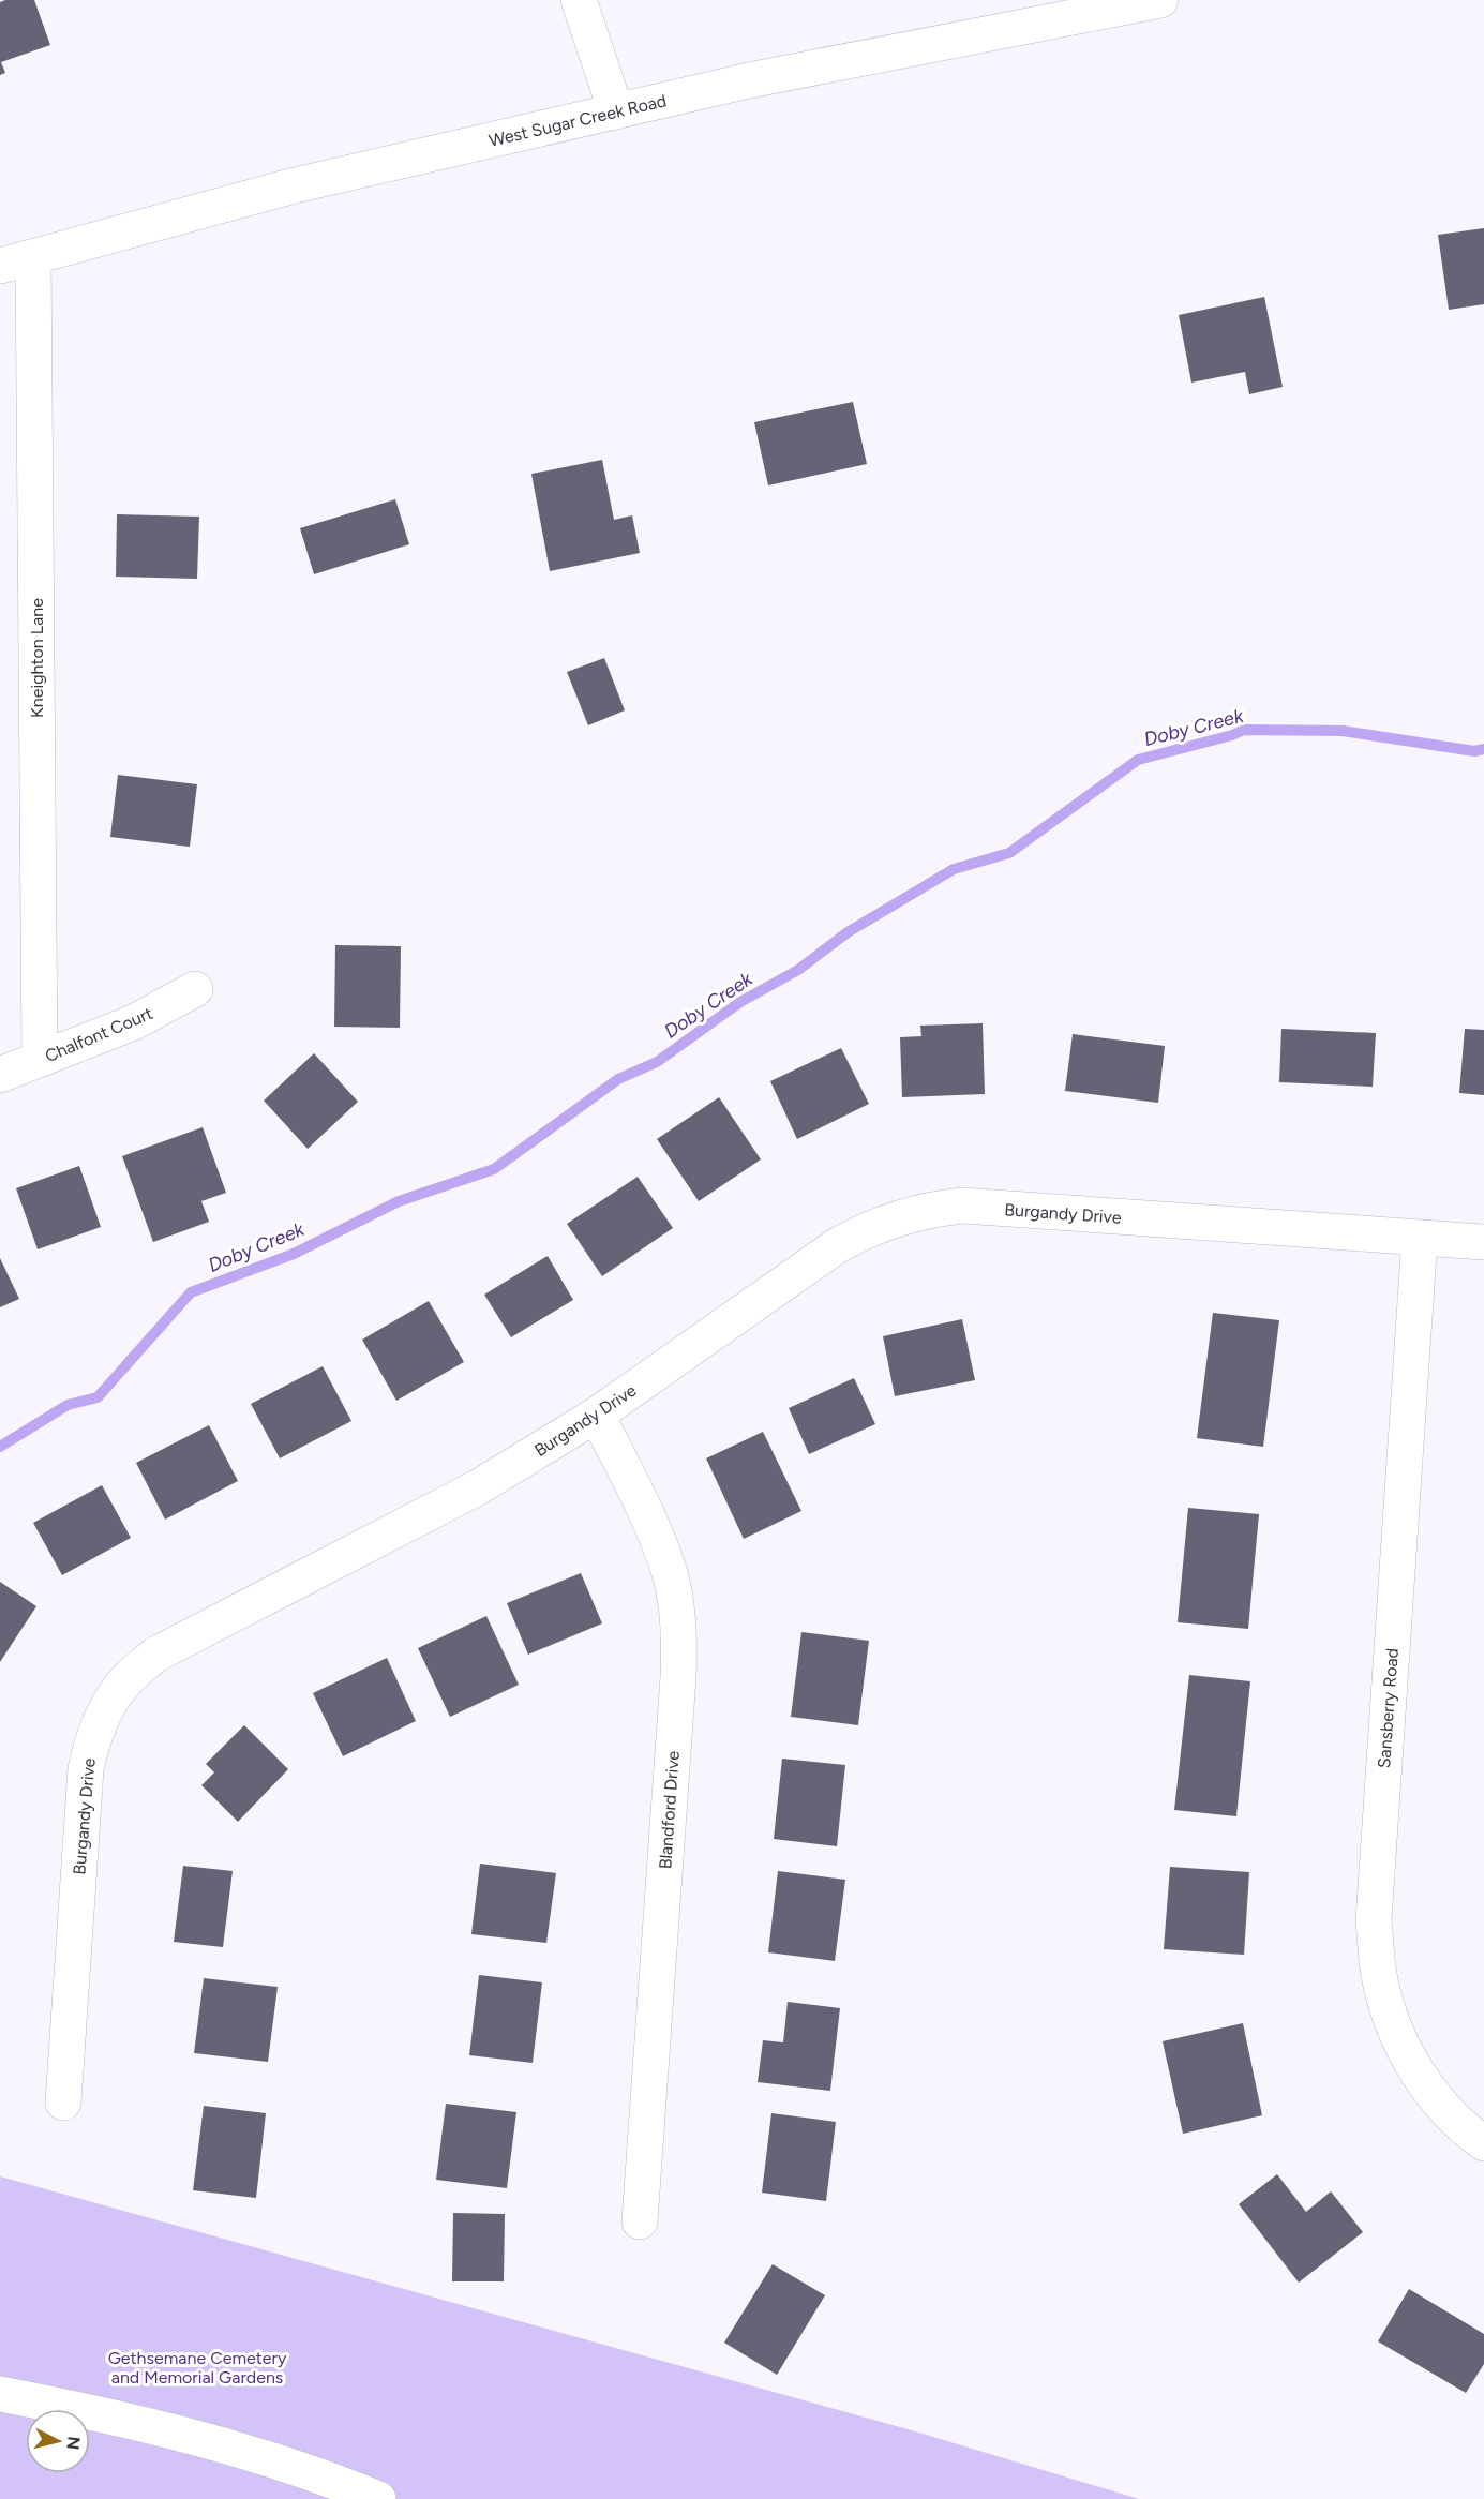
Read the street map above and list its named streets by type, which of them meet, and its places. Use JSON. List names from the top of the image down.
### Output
{
  "streets": {
    "street": [
      "West Sugar Creek Road",
      "Kneighton Lane",
      "Chalfont Court",
      "Burgandy Drive",
      "Sansberry Road",
      "Blandford Drive"
    ]
  },
  "crossings": [
    ["West Sugar Creek Road", "Kneighton Lane"],
    ["Kneighton Lane", "Chalfont Court"],
    ["Burgandy Drive", "Sansberry Road"],
    ["Burgandy Drive", "Blandford Drive"]
  ],
  "water": ["Doby Creek"],
  "parks": ["Gethsemane Cemetery and Memorial Gardens"],
  "north": "right"
}
